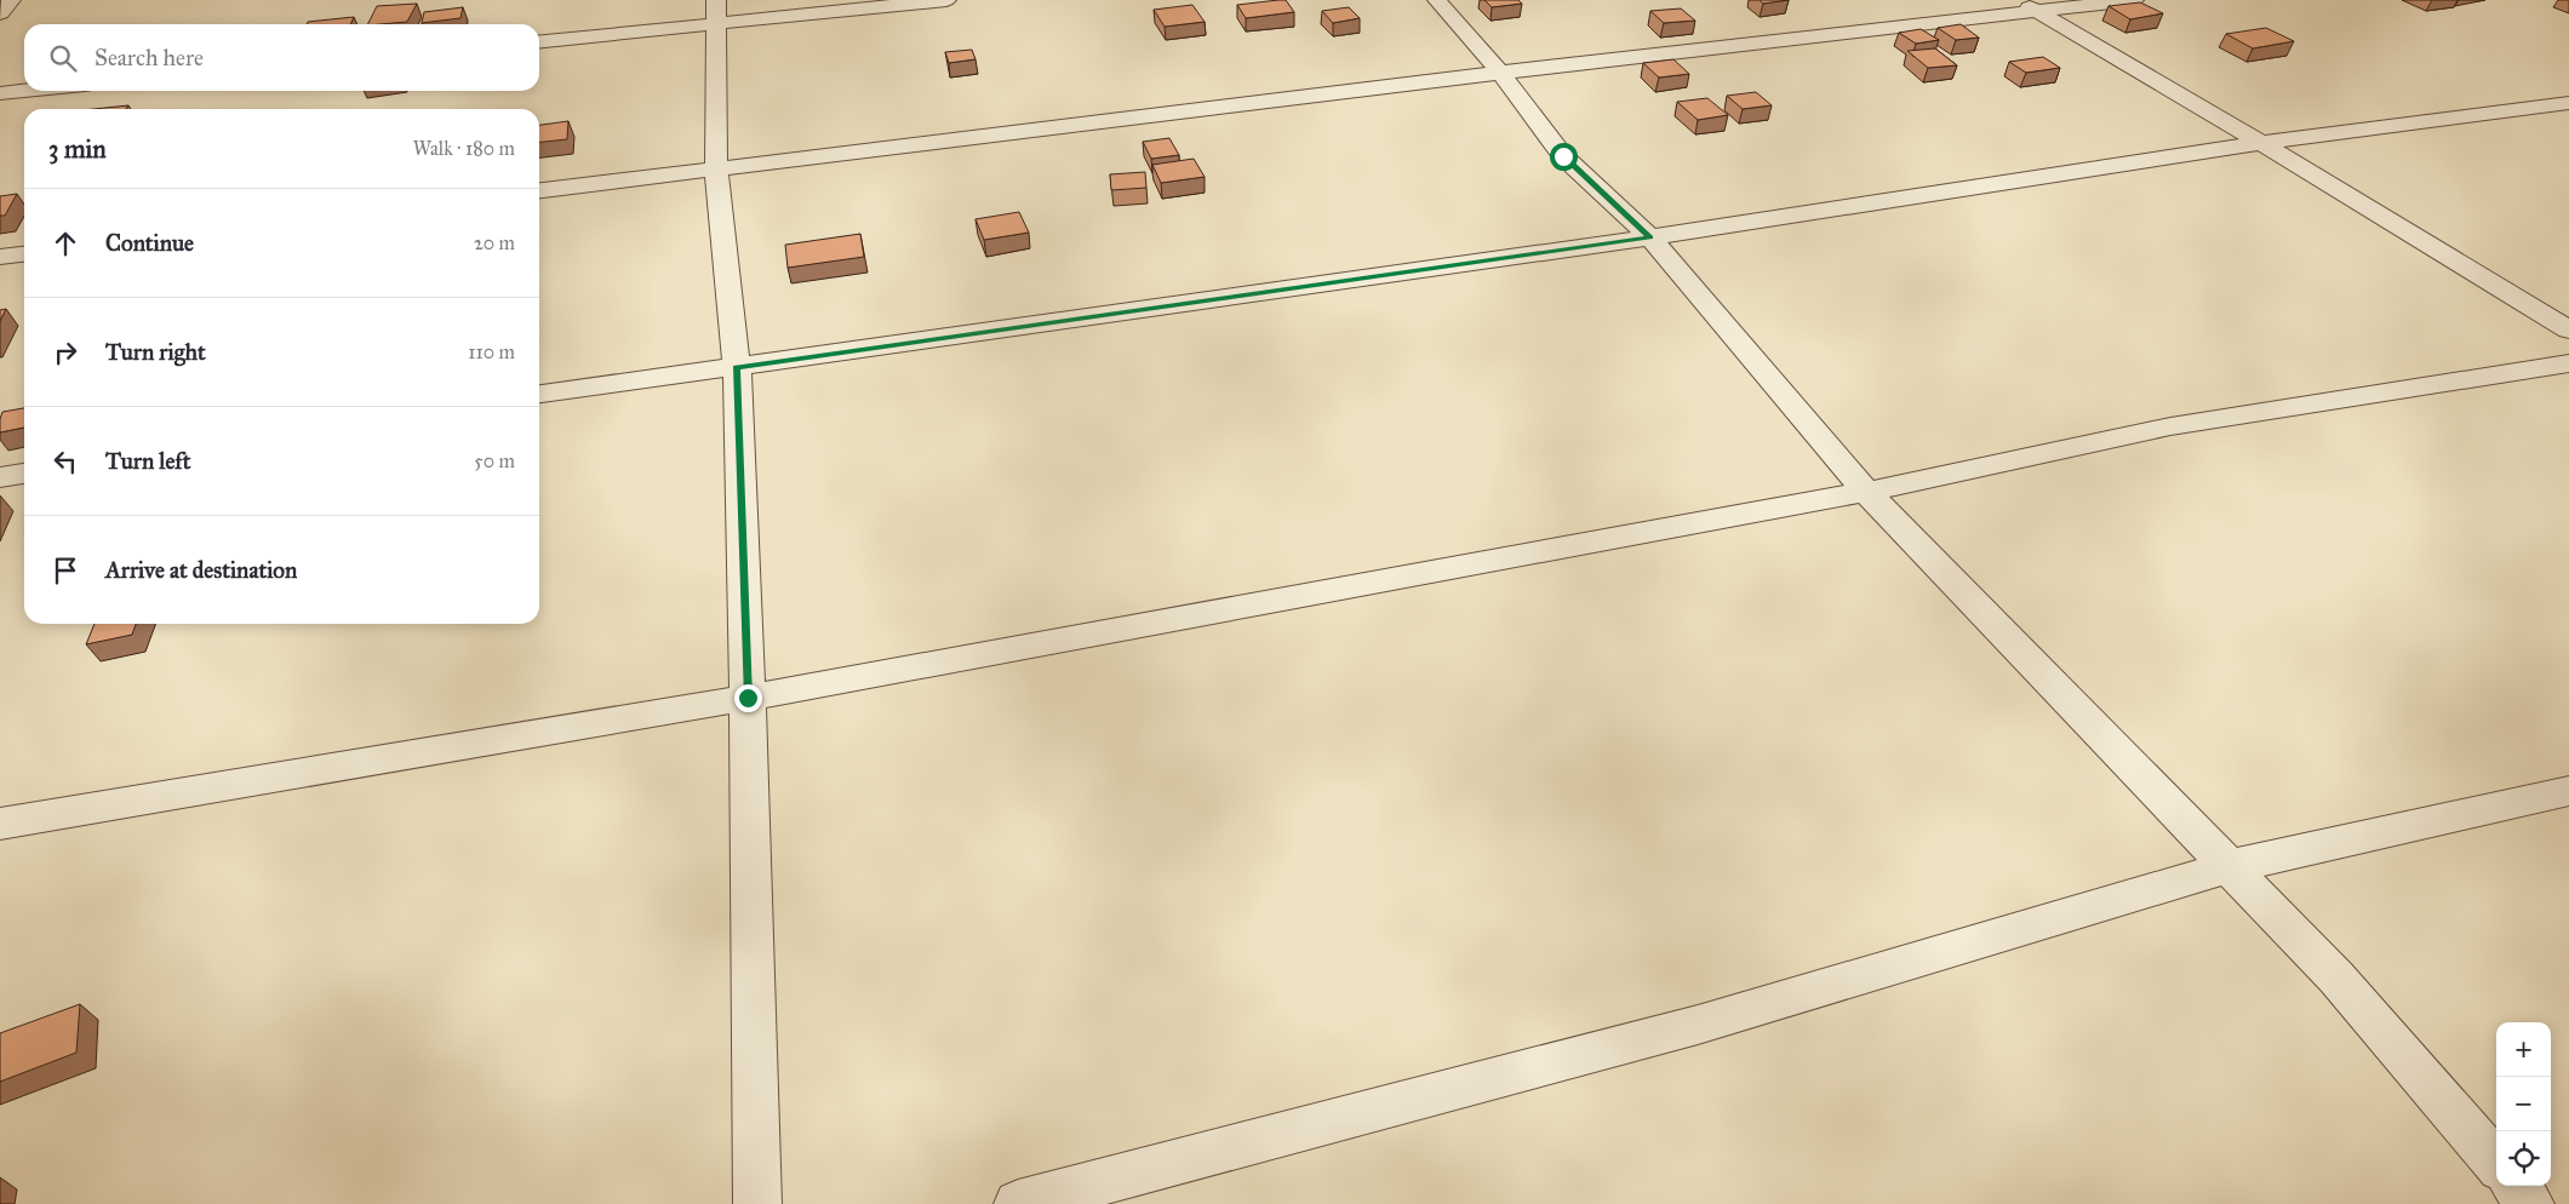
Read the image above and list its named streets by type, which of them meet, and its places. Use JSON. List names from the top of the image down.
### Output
{
  "page": {
    "search": "Search here",
    "heading": ["3 min", "Walk · 180 m"],
    "list": [
      ["Continue", "20 m"],
      ["Turn right", "110 m"],
      ["Turn left", "50 m"],
      "Arrive at destination"
    ],
    "map_buttons": ["+", "−"]
  }
}
